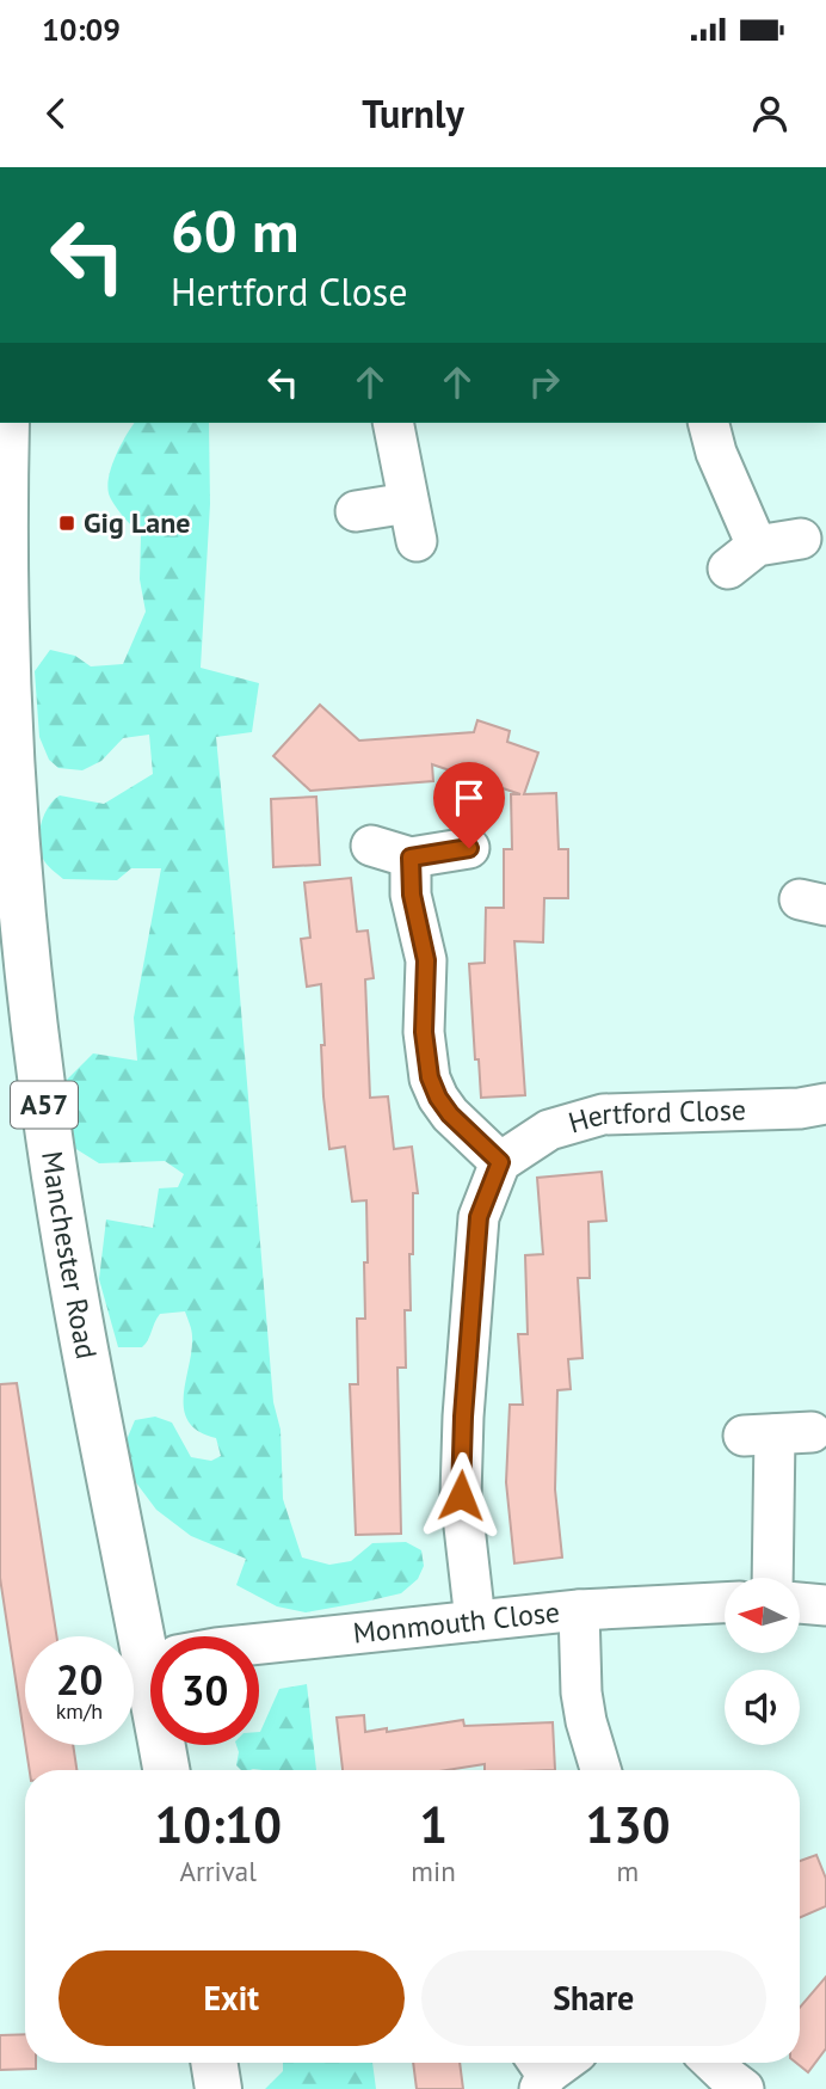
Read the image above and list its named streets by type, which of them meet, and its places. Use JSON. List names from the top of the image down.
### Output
{
  "streets": {
    "main road": ["A57", "Manchester Road"],
    "street": ["Hertford Close", "Monmouth Close"]
  },
  "places": {
    "transit": ["Gig Lane"]
  },
  "north": "left",
  "page": {
    "status": "10:09",
    "header": "Turnly",
    "turn": ["60 m", "Hertford Close"],
    "speed": "20 km/h",
    "limit": "30",
    "eta": [
      "10:10",
      "Arrival",
      "1",
      "min",
      "130",
      "m"
    ],
    "buttons": ["Exit", "Share"]
  }
}
